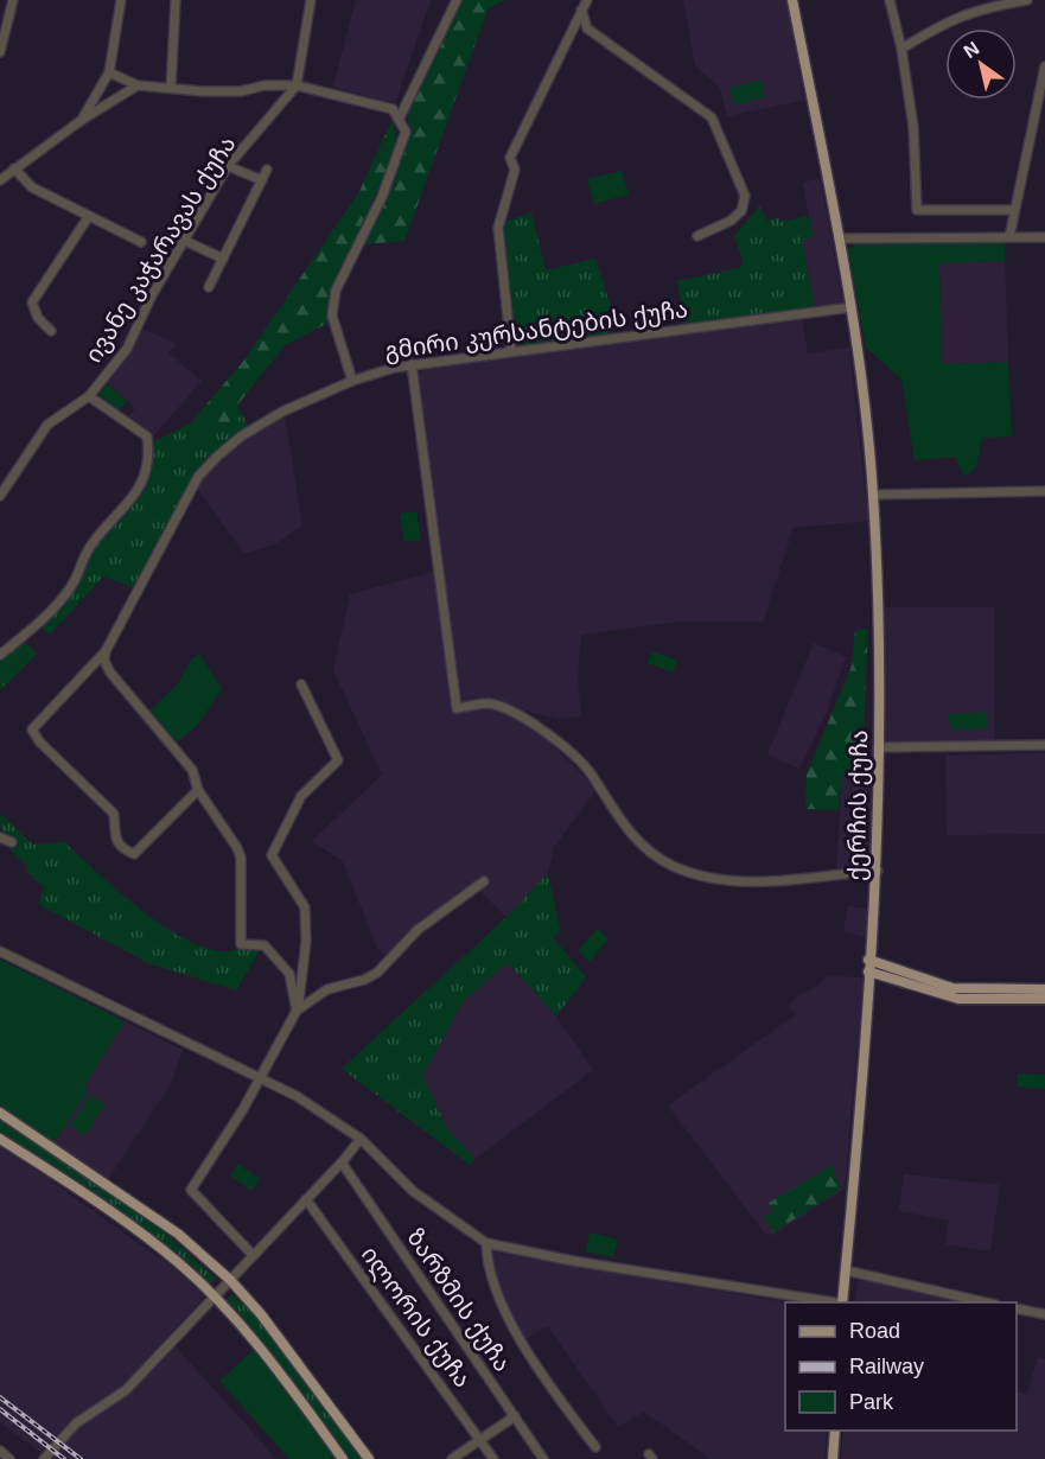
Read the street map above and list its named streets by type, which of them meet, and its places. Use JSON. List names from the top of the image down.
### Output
{
  "streets": {
    "main road": ["ქერჩის ქუჩა"],
    "street": [
      "ივანე კაჭარავას ქუჩა",
      "გმირი კურსანტების ქუჩა",
      "ზარზმის ქუჩა",
      "ილორის ქუჩა"
    ]
  },
  "crossings": [
    ["გმირი კურსანტების ქუჩა", "ქერჩის ქუჩა"]
  ],
  "legend": ["Road", "Railway", "Park"],
  "north": "top left"
}
